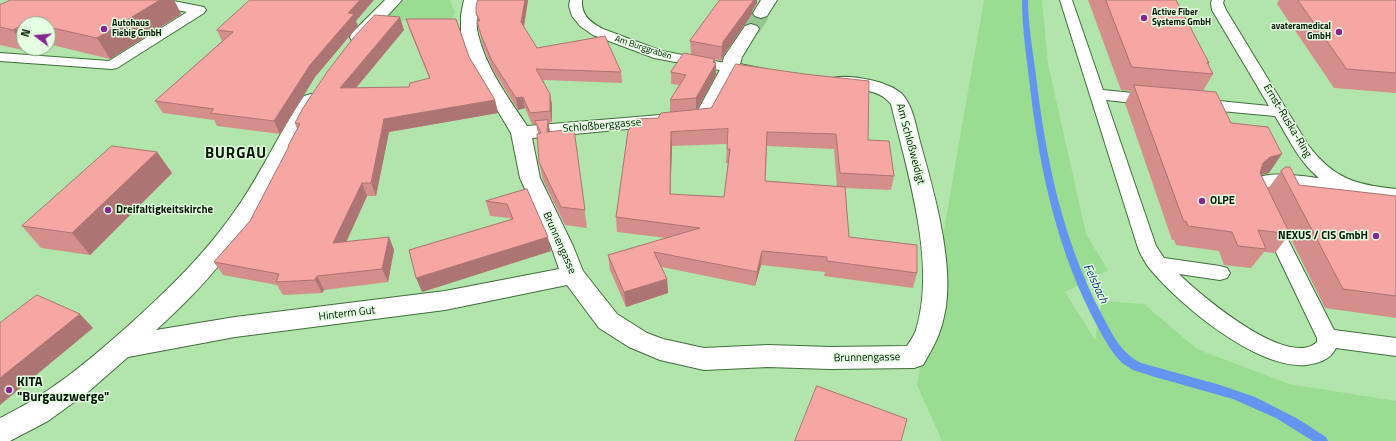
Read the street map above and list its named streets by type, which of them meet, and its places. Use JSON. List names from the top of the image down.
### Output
{
  "streets": {
    "street": [
      "Schloßberggasse",
      "Am Schloßweidigt",
      "Brunnengasse",
      "Hinterm Gut"
    ],
    "lane": ["Am Burggraben", "Ernst-Ruska-Ring"]
  },
  "crossings": [
    ["Am Burggraben", "Schloßberggasse"],
    ["Schloßberggasse", "Brunnengasse"],
    ["Am Schloßweidigt", "Brunnengasse"],
    ["Brunnengasse", "Hinterm Gut"]
  ],
  "districts": ["BURGAU"],
  "water": ["Felsbach"],
  "places": [
    "Active Fiber Systems GmbH",
    "Autohaus Fiebig GmbH",
    "avateramedical GmbH",
    "OLPE",
    "Dreifaltigkeitskirche",
    "NEXUS / CIS GmbH",
    "KITA \"Burgauzwerge\""
  ],
  "north": "left"
}
